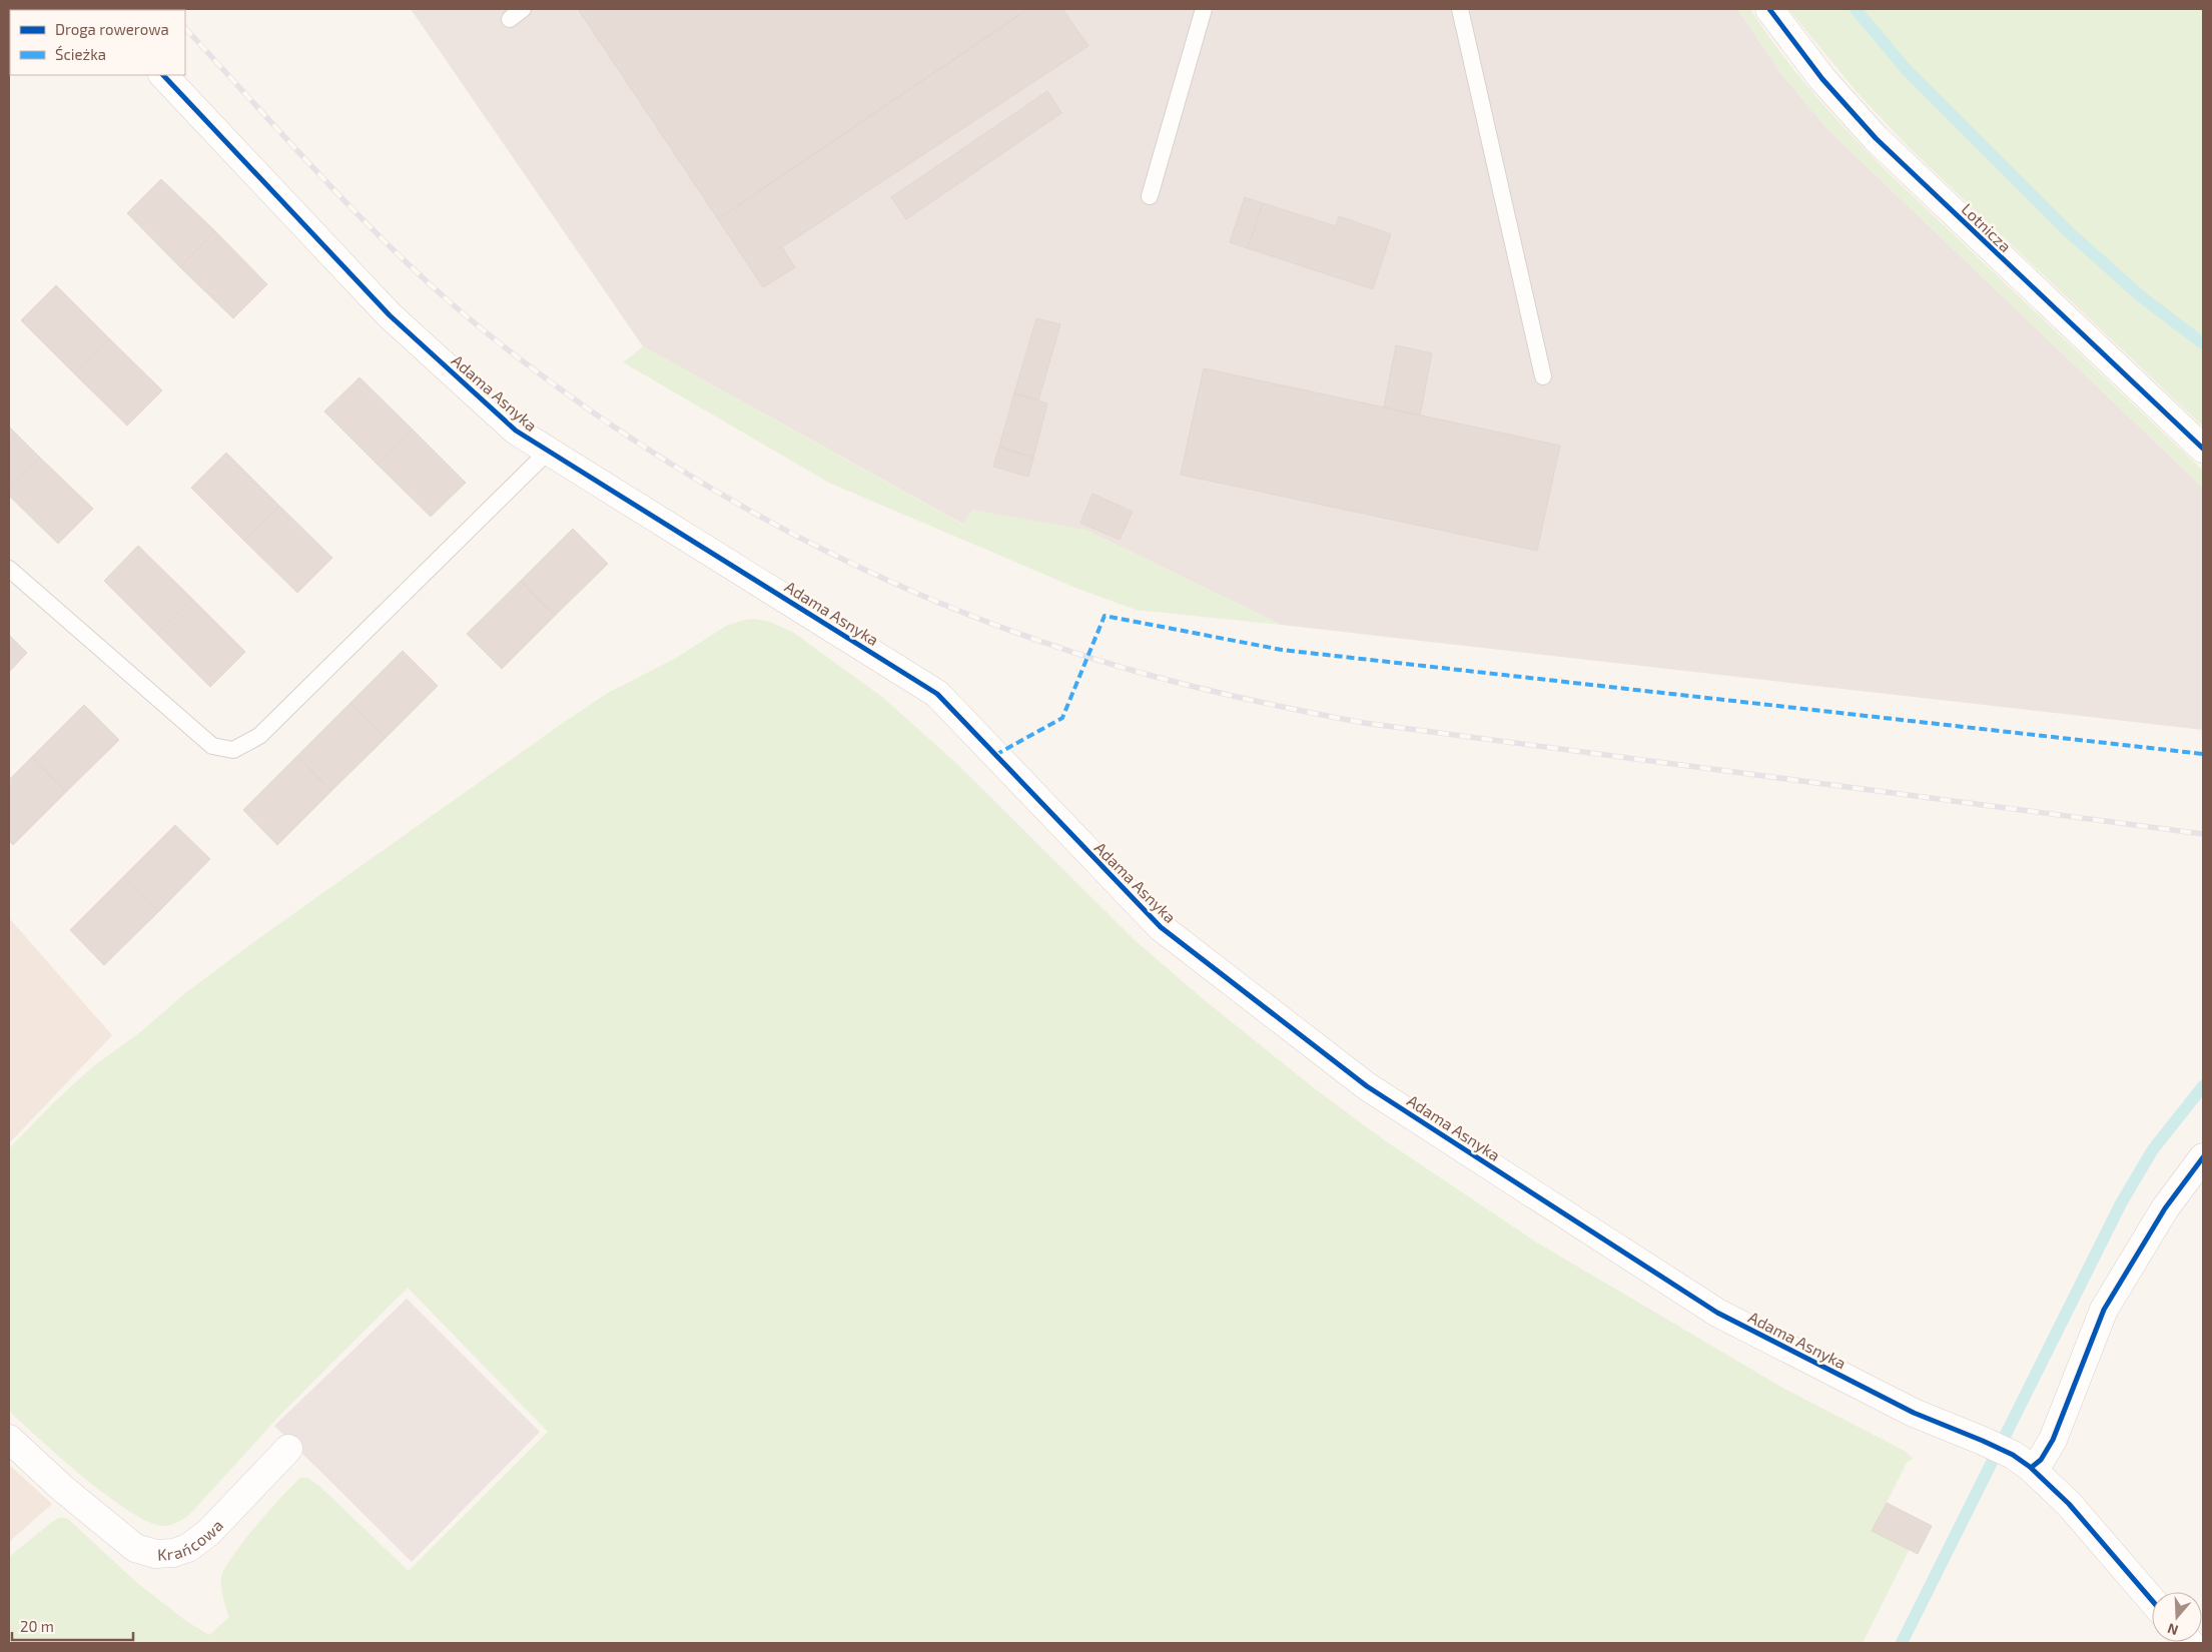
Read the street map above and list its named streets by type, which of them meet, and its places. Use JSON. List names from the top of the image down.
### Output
{
  "streets": {
    "street": ["Lotnicza", "Adama Asnyka", "Krańcowa"]
  },
  "legend": ["Droga rowerowa", "Ścieżka"],
  "scale_bar": "20 m",
  "north": "bottom"
}
